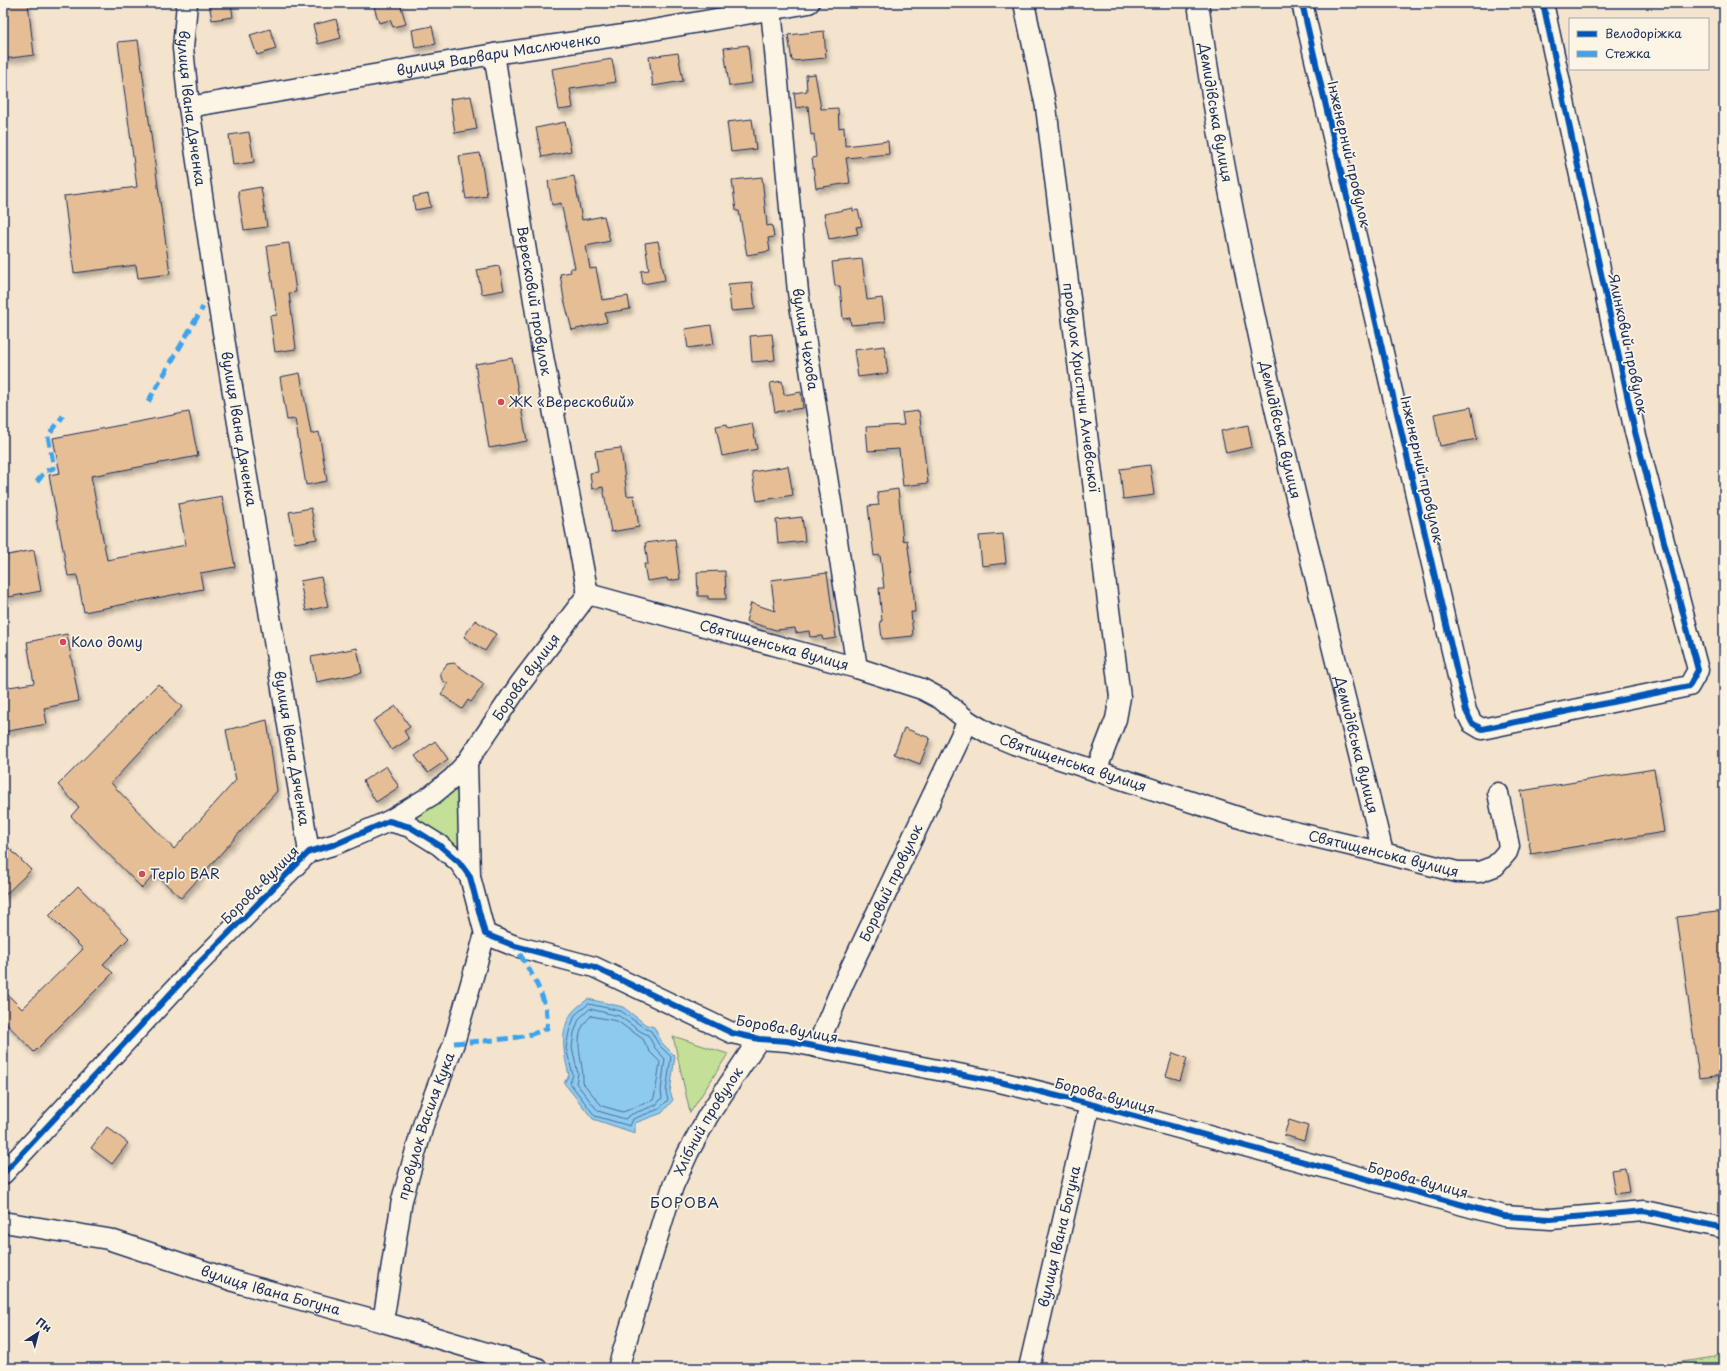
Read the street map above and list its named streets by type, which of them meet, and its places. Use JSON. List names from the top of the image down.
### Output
{
  "streets": {
    "street": [
      "вулиця Варвари Маслюченко",
      "вулиця Івана Дяченка",
      "Демидівська вулиця",
      "Інженерний провулок",
      "Вересковий провулок",
      "вулиця Чехова",
      "Ялинковий провулок",
      "провулок Христини Алчевської",
      "Святищенська вулиця",
      "Борова вулиця",
      "Боровий провулок",
      "Хлібний провулок",
      "провулок Василя Кука",
      "вулиця Івана Богуна"
    ]
  },
  "crossings": [
    ["вулиця Варвари Маслюченко", "вулиця Івана Дяченка"],
    ["вулиця Варвари Маслюченко", "Вересковий провулок"],
    ["вулиця Варвари Маслюченко", "вулиця Чехова"],
    ["вулиця Івана Дяченка", "Борова вулиця"],
    ["Демидівська вулиця", "Святищенська вулиця"],
    ["Інженерний провулок", "Ялинковий провулок"],
    ["Вересковий провулок", "Святищенська вулиця"],
    ["Вересковий провулок", "Борова вулиця"],
    ["вулиця Чехова", "Святищенська вулиця"],
    ["провулок Христини Алчевської", "Святищенська вулиця"],
    ["Святищенська вулиця", "Борова вулиця"],
    ["Святищенська вулиця", "Боровий провулок"],
    ["Борова вулиця", "Боровий провулок"],
    ["Борова вулиця", "Хлібний провулок"],
    ["Борова вулиця", "провулок Василя Кука"],
    ["Борова вулиця", "вулиця Івана Богуна"],
    ["провулок Василя Кука", "вулиця Івана Богуна"]
  ],
  "districts": ["БОРОВА"],
  "places": ["ЖК «Вересковий»", "Коло дому", "Teplo BAR"],
  "legend": ["Велодоріжка", "Стежка"],
  "north": "top right"
}
